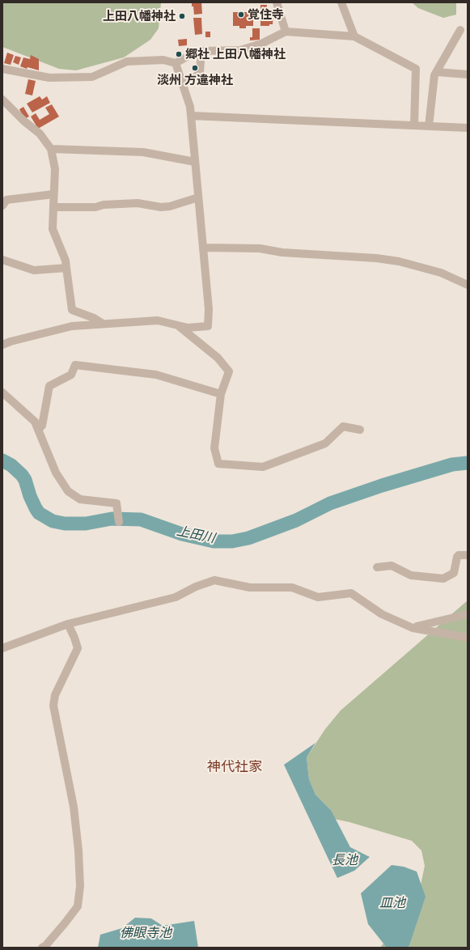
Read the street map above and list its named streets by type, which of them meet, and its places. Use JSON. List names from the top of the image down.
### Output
{
  "districts": ["神代社家"],
  "water": [
    "上田川",
    "長池",
    "皿池",
    "佛眼寺池"
  ],
  "places": [
    "覚住寺",
    "上田八幡神社",
    "郷社 上田八幡神社",
    "淡州 方違神社"
  ]
}
